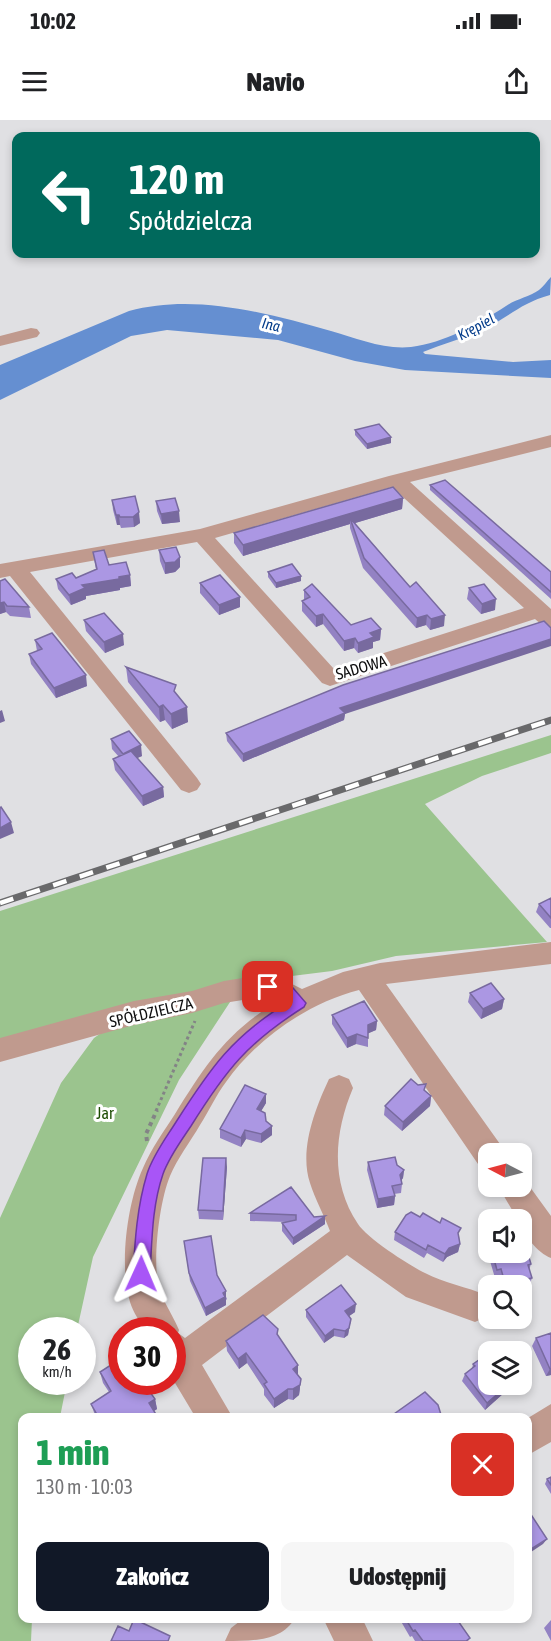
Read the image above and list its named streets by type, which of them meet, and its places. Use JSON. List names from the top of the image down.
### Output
{
  "streets": {
    "street": ["SADOWA", "SPÓŁDZIELCZA"]
  },
  "water": ["Ina", "Krępiel"],
  "parks": ["Jar"],
  "north": "left",
  "page": {
    "status": "10:02",
    "header": "Navio",
    "turn": ["120 m", "Spółdzielcza"],
    "speed": "26 km/h",
    "limit": "30",
    "heading": ["1 min", "130 m · 10:03"],
    "buttons": ["Zakończ", "Udostępnij"]
  }
}
